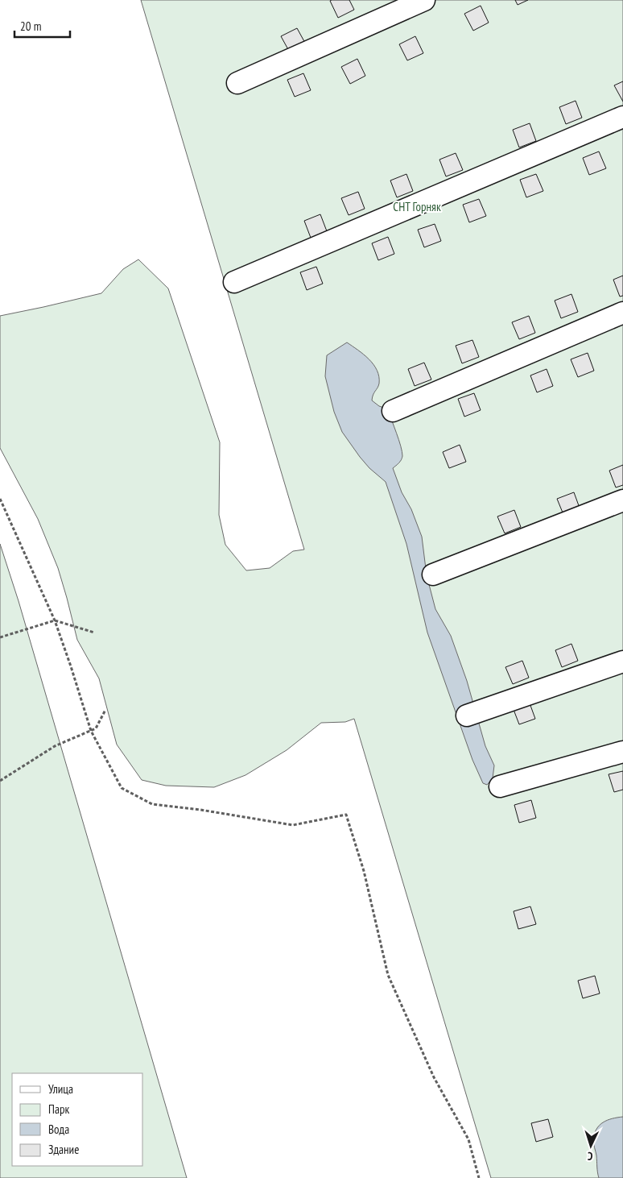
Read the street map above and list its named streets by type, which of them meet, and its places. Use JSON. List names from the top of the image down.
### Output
{
  "parks": ["СНТ Горняк"],
  "legend": [
    "Улица",
    "Парк",
    "Вода",
    "Здание"
  ],
  "scale_bar": "20 m",
  "north": "bottom"
}
